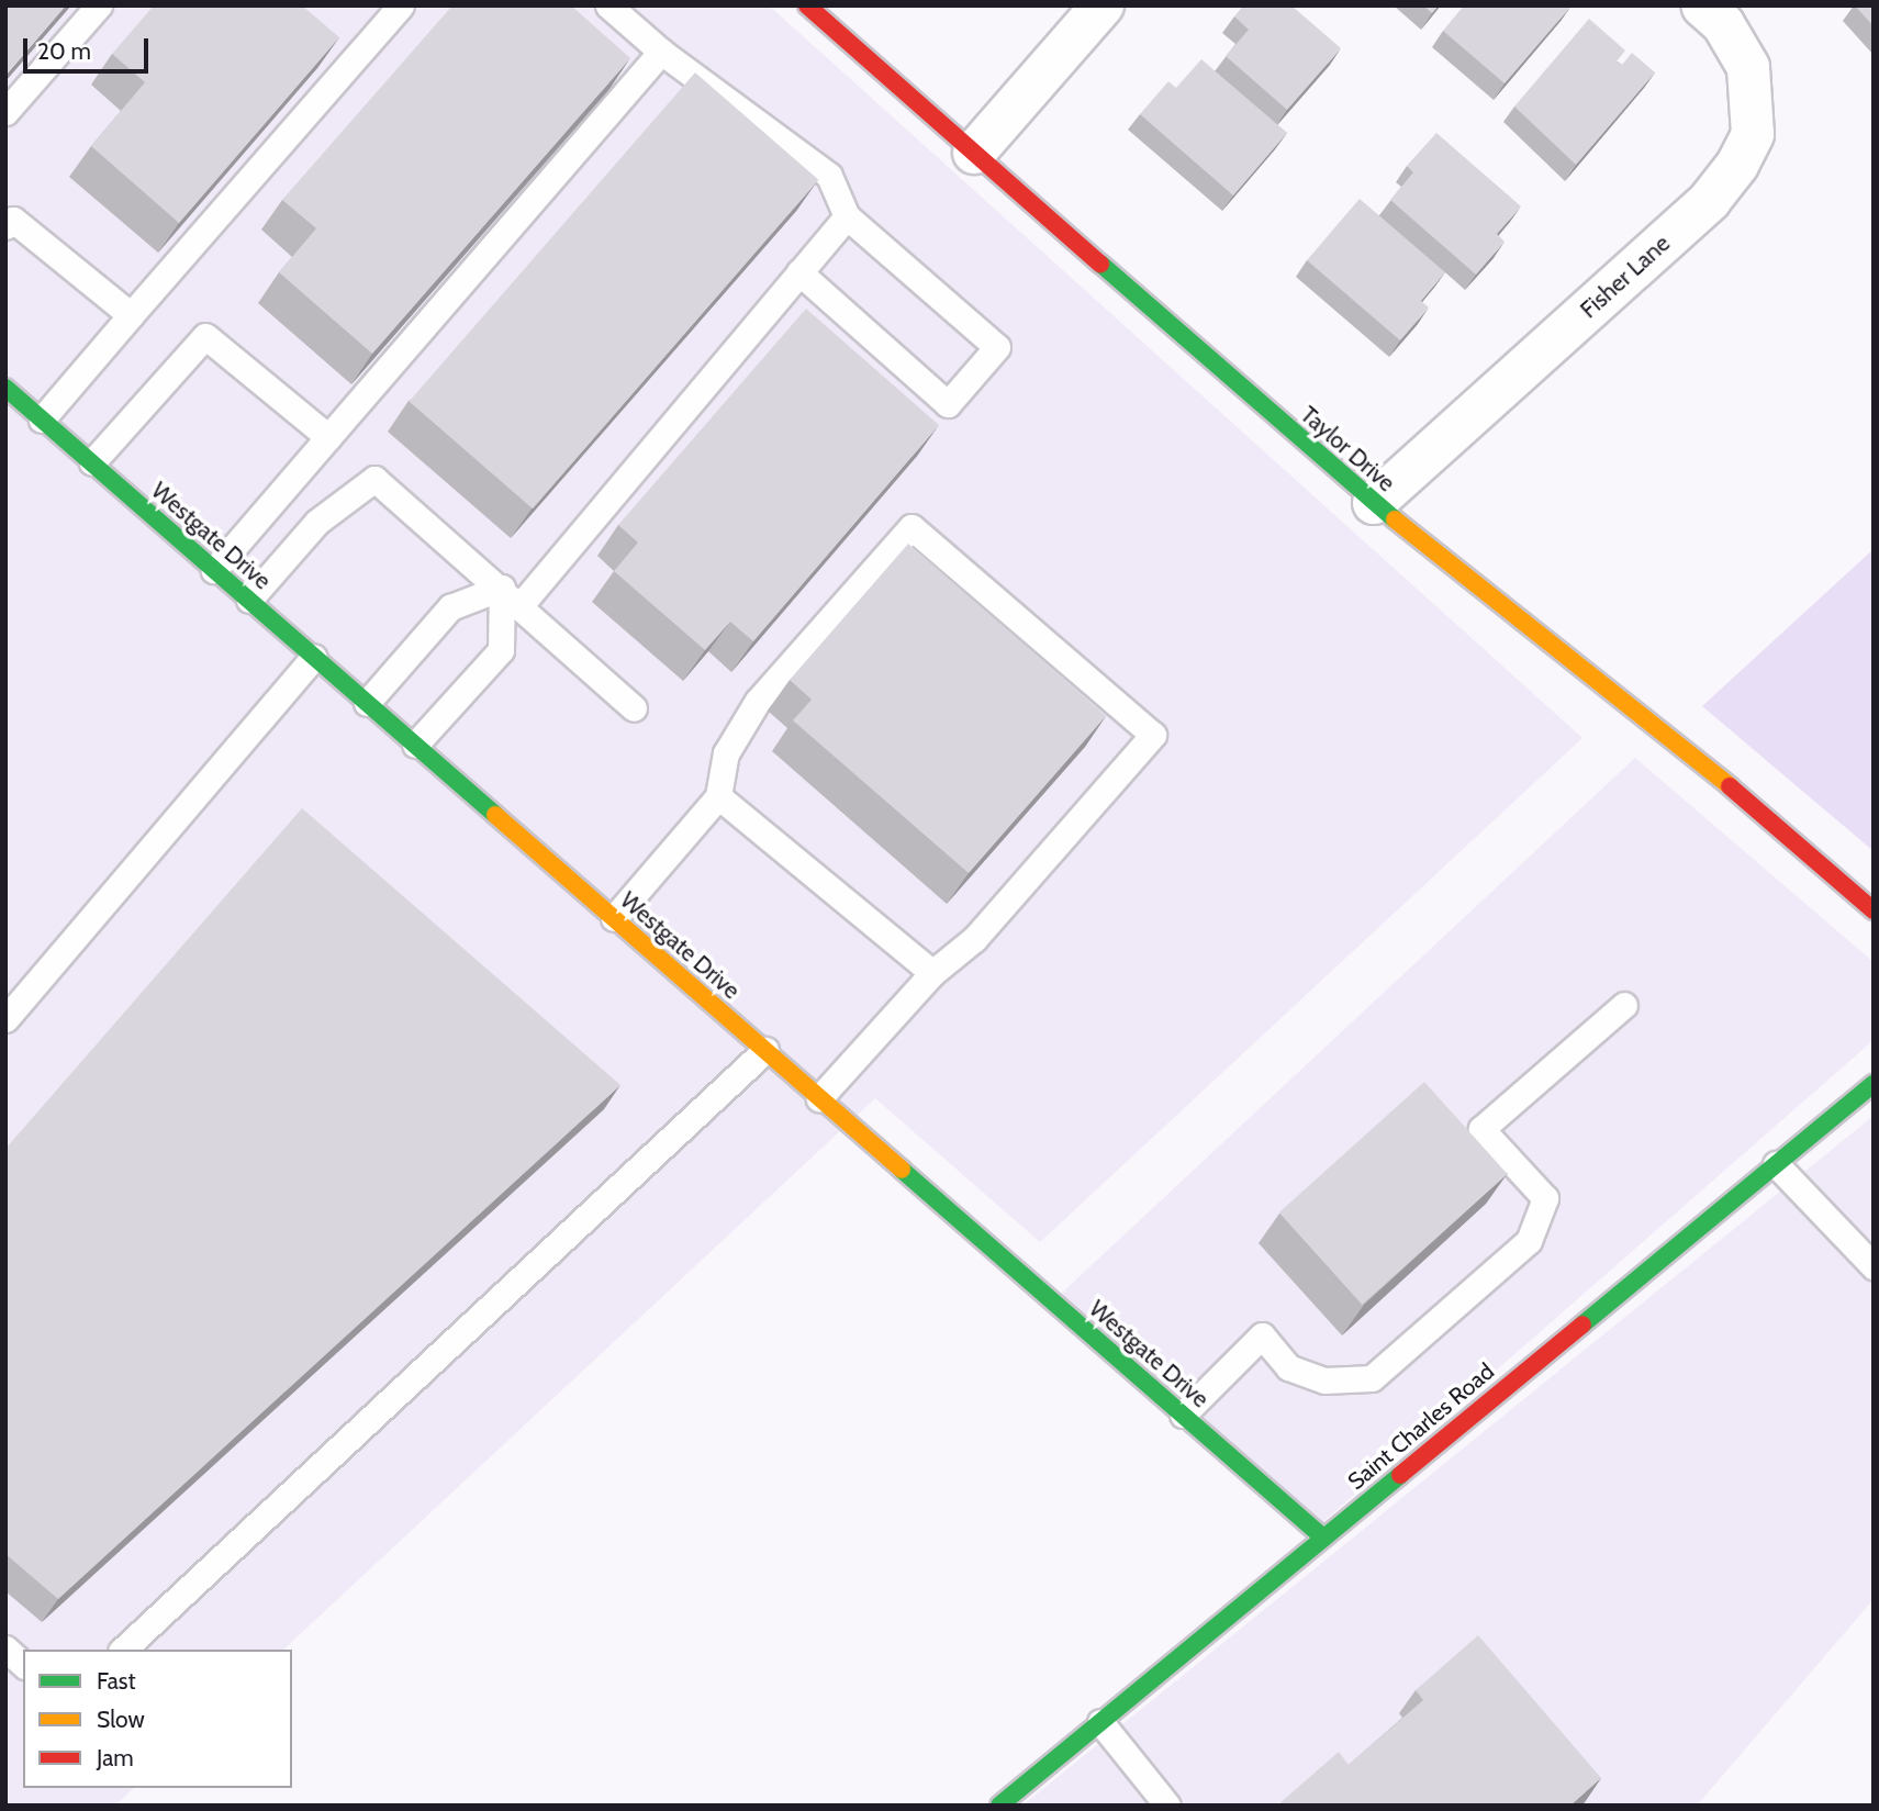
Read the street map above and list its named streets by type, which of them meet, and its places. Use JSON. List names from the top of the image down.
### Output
{
  "streets": {
    "street": [
      "Fisher Lane",
      "Taylor Drive",
      "Westgate Drive",
      "Saint Charles Road"
    ]
  },
  "crossings": [
    ["Fisher Lane", "Taylor Drive"],
    ["Westgate Drive", "Saint Charles Road"]
  ],
  "legend": ["Fast", "Slow", "Jam"],
  "scale_bar": "20 m"
}
